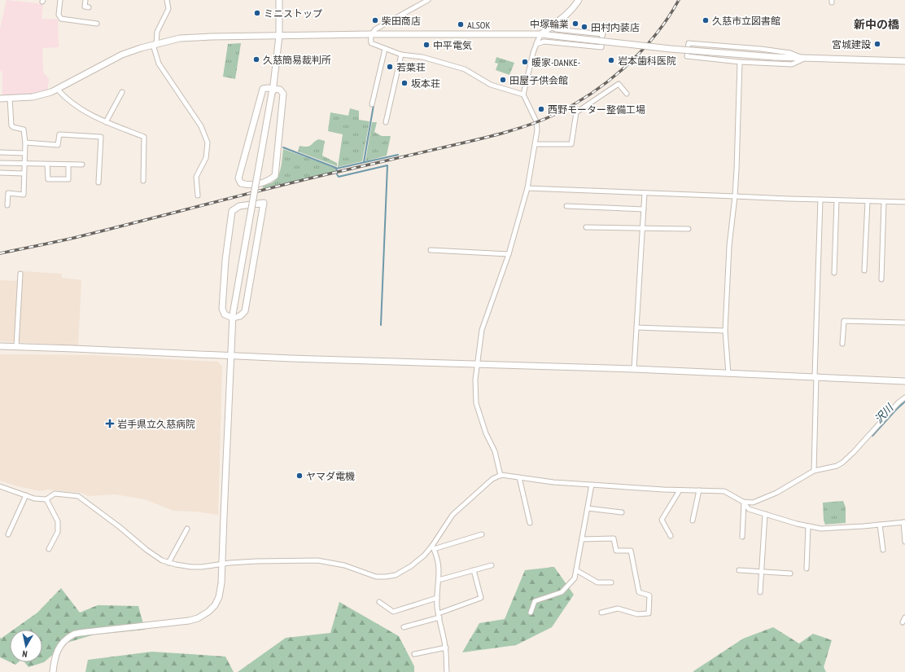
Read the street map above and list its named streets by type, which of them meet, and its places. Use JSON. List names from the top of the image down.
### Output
{
  "districts": ["新中の橋"],
  "water": ["沢川"],
  "places": {
    "other": [
      "ミニストップ",
      "柴田商店",
      "久慈市立図書館",
      "中塚輪業",
      "ALSOK",
      "田村内装店",
      "宮城建設",
      "中平電気",
      "久慈簡易裁判所",
      "岩本歯科医院",
      "暖家-DANKE-",
      "若葉荘",
      "田屋子供会館",
      "坂本荘",
      "西野モーター整備工場",
      "ヤマダ電機"
    ],
    "health": ["岩手県立久慈病院"]
  },
  "north": "bottom"
}
